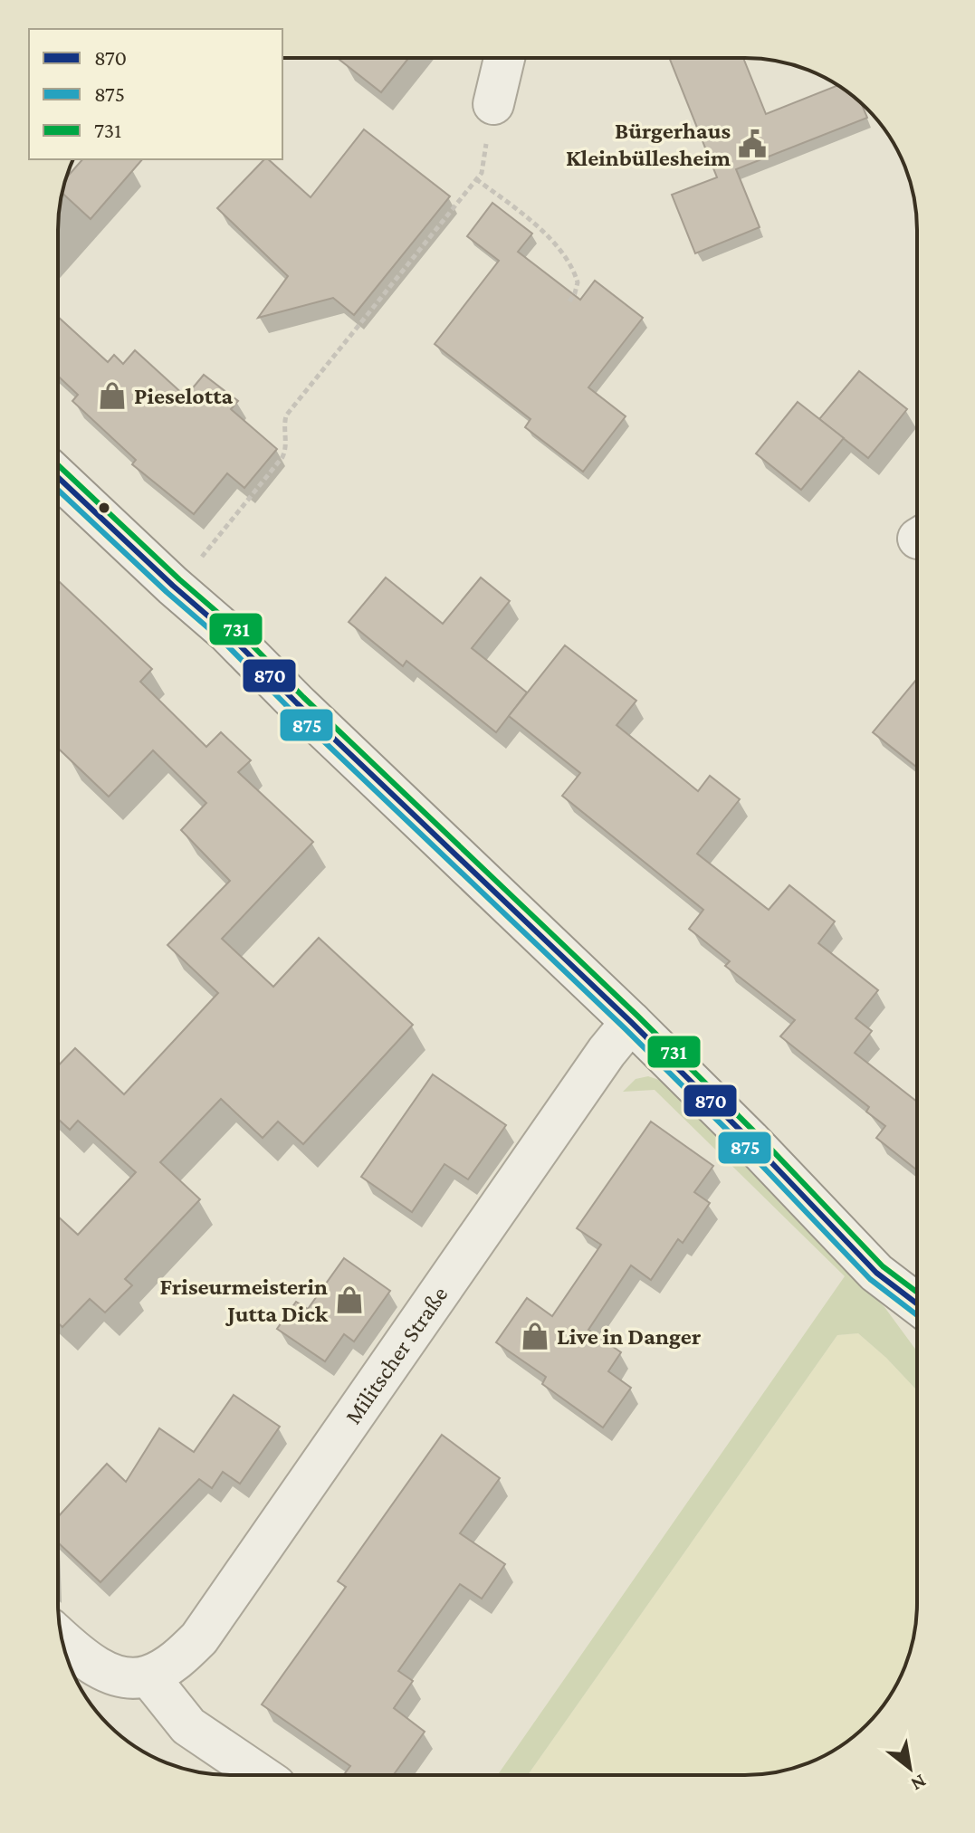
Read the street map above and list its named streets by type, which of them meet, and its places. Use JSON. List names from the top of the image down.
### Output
{
  "streets": {
    "street": ["Militscher Straße"]
  },
  "places": {
    "public building": ["Bürgerhaus Kleinbüllesheim"],
    "shop": ["Pieselotta", "Friseurmeisterin Jutta Dick", "Live in Danger"]
  },
  "lines": ["transit line 731", "transit line 870", "transit line 875"],
  "legend": ["870", "875", "731"],
  "north": "bottom right"
}
